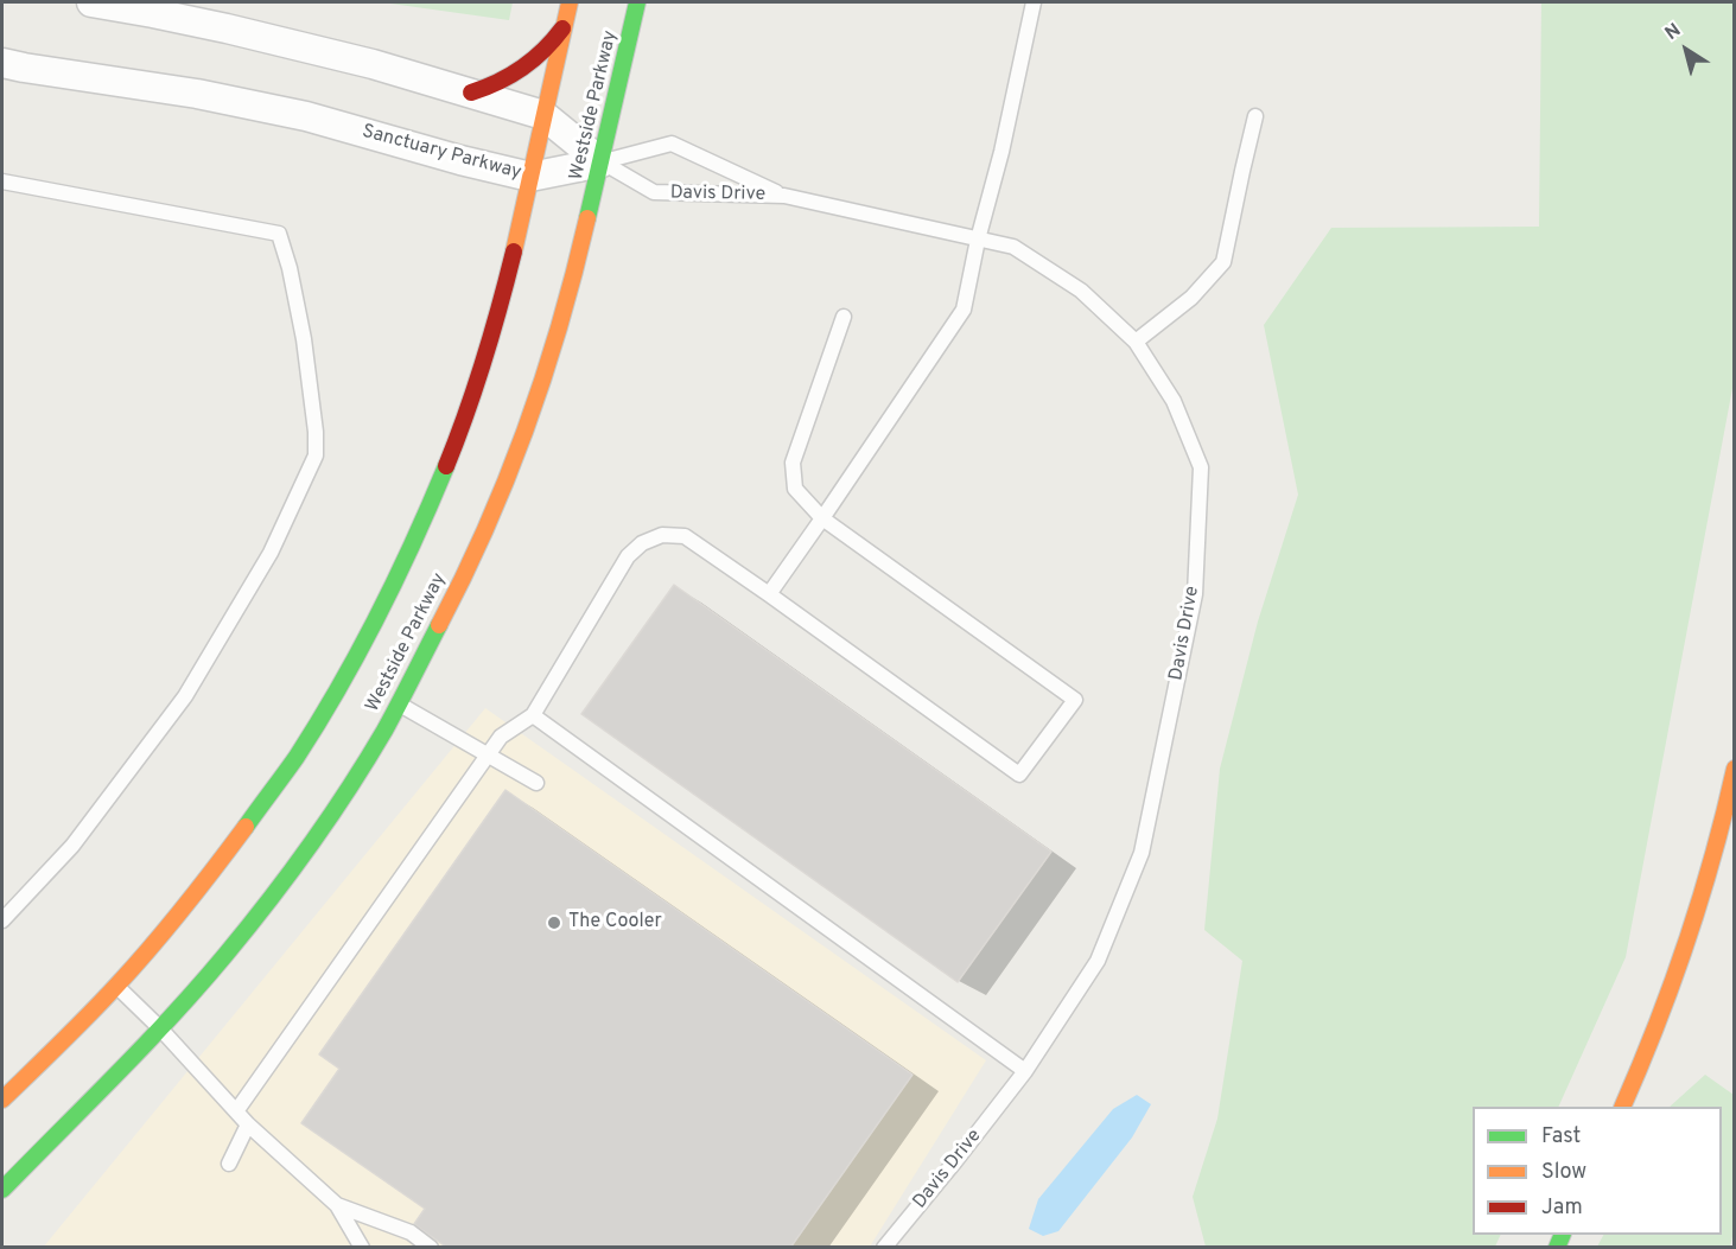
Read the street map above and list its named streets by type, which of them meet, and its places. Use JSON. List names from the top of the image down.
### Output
{
  "streets": {
    "main road": ["Westside Parkway"],
    "street": ["Sanctuary Parkway"],
    "lane": ["Davis Drive"]
  },
  "crossings": [
    ["Westside Parkway", "Sanctuary Parkway"],
    ["Westside Parkway", "Davis Drive"],
    ["Sanctuary Parkway", "Davis Drive"]
  ],
  "places": ["The Cooler"],
  "legend": ["Fast", "Slow", "Jam"],
  "north": "top left"
}
